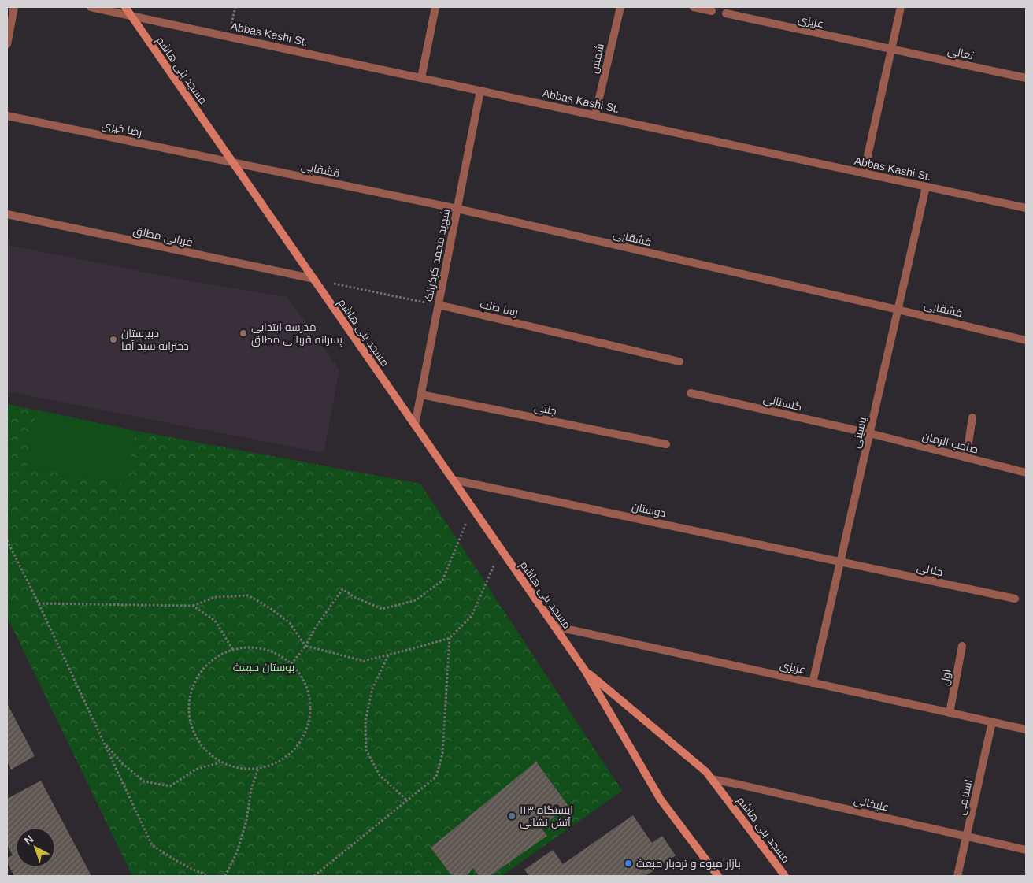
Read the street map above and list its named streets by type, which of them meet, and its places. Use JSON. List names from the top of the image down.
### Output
{
  "streets": {
    "main road": ["مسجد بنی هاشم"],
    "street": [
      "عزیزی",
      "Abbas Kashi St.",
      "تعالی",
      "شمس",
      "رضا خیری",
      "قشقایی",
      "قربانی مطلق",
      "شهید محمد کرکرانک",
      "رسا طلب",
      "گلستانی",
      "جنتی",
      "یاسینی",
      "صاحب الزمان",
      "دوستان",
      "جلالی",
      "اول",
      "اسلامی",
      "علیخانی"
    ]
  },
  "crossings": [
    ["عزیزی", "تعالی"],
    ["عزیزی", "مسجد بنی هاشم"],
    ["عزیزی", "یاسینی"],
    ["عزیزی", "اول"],
    ["عزیزی", "اسلامی"],
    ["Abbas Kashi St.", "شمس"],
    ["Abbas Kashi St.", "مسجد بنی هاشم"],
    ["Abbas Kashi St.", "شهید محمد کرکرانک"],
    ["Abbas Kashi St.", "یاسینی"],
    ["مسجد بنی هاشم", "رضا خیری"],
    ["مسجد بنی هاشم", "قشقایی"],
    ["مسجد بنی هاشم", "قربانی مطلق"],
    ["مسجد بنی هاشم", "شهید محمد کرکرانک"],
    ["مسجد بنی هاشم", "دوستان"],
    ["مسجد بنی هاشم", "علیخانی"],
    ["رضا خیری", "قشقایی"],
    ["قشقایی", "شهید محمد کرکرانک"],
    ["قشقایی", "یاسینی"],
    ["شهید محمد کرکرانک", "رسا طلب"],
    ["شهید محمد کرکرانک", "جنتی"],
    ["گلستانی", "یاسینی"],
    ["گلستانی", "صاحب الزمان"],
    ["یاسینی", "صاحب الزمان"],
    ["یاسینی", "دوستان"],
    ["یاسینی", "جلالی"],
    ["دوستان", "جلالی"],
    ["اسلامی", "علیخانی"]
  ],
  "parks": ["بوستان مبعث"],
  "places": [
    "مدرسه ابتدایی پسرانه قربانی مطلق",
    "دبیرستان دخترانه سید آقا",
    "ایستگاه ۱۱۳ آتش نشانی",
    "بازار میوه و تره‌بار مبعث"
  ],
  "north": "top left"
}
